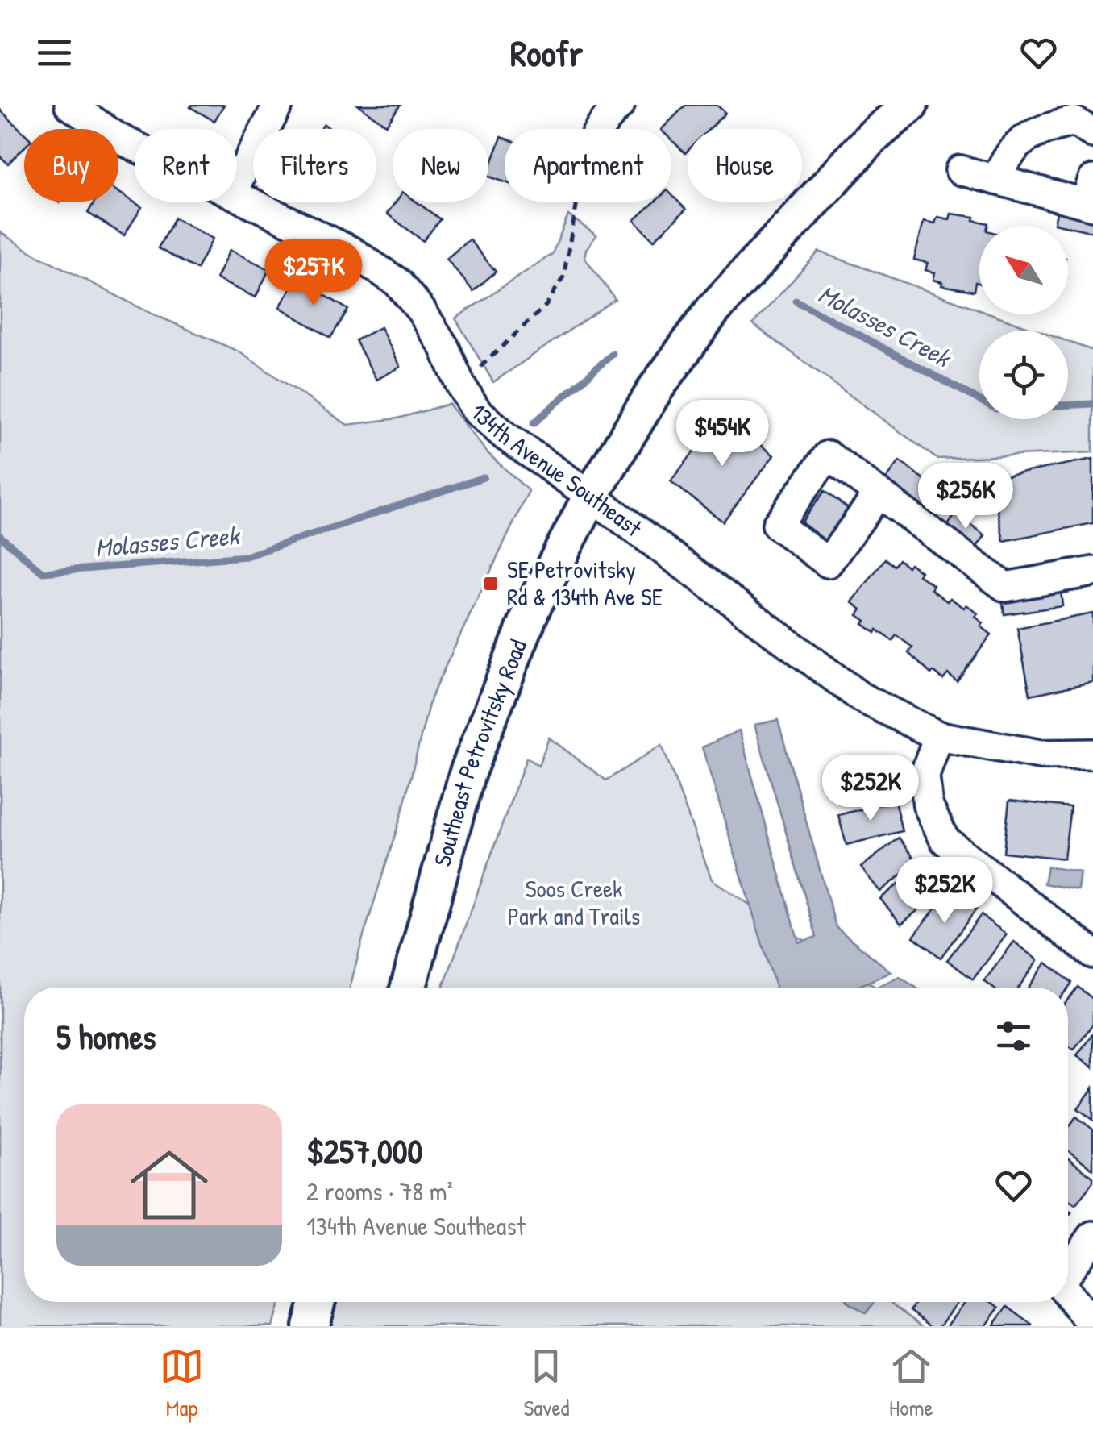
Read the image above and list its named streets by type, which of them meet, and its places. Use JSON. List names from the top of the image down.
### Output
{
  "streets": {
    "main road": ["Southeast Petrovitsky Road"],
    "street": ["134th Avenue Southeast"]
  },
  "crossings": [
    ["134th Avenue Southeast", "Southeast Petrovitsky Road"]
  ],
  "water": ["Molasses Creek"],
  "parks": ["Soos Creek Park and Trails"],
  "places": {
    "transit": ["SE Petrovitsky Rd & 134th Ave SE"]
  },
  "north": "top left",
  "page": {
    "header": "Roofr",
    "chip": [
      "Buy",
      "Rent",
      "Filters",
      "New",
      "Apartment",
      "House"
    ],
    "price": [
      "$257K",
      "$454K",
      "$256K",
      "$252K",
      "$252K"
    ],
    "heading": "5 homes",
    "list": [
      {
        "name": "$257,000",
        "note": "2 rooms · 78 m² · 134th Avenue Southeast"
      }
    ],
    "tabs": ["Map", "Saved", "Home"]
  }
}
